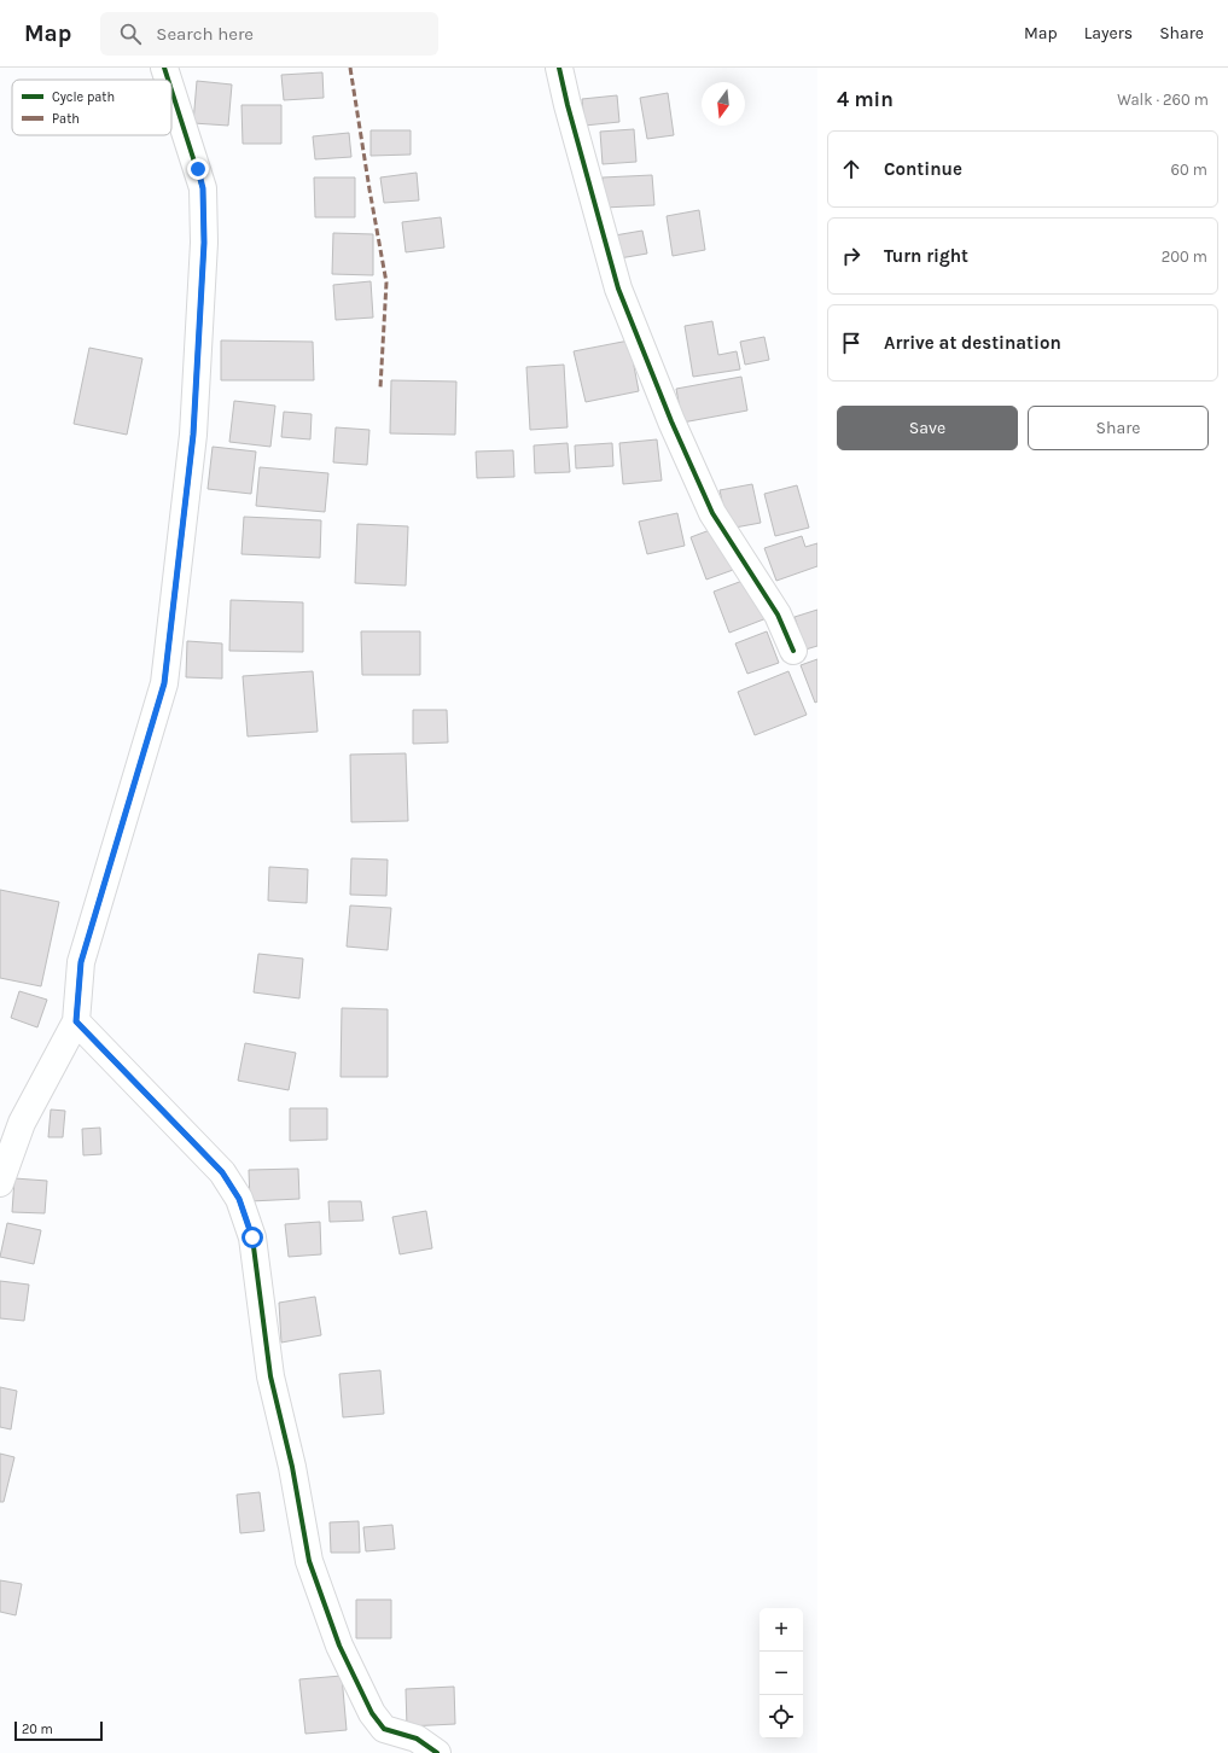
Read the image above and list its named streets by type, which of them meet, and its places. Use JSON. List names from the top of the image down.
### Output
{
  "legend": ["Cycle path", "Path"],
  "scale_bar": "20 m",
  "north": "bottom",
  "page": {
    "header": "Map",
    "search": "Search here",
    "nav": ["Map", "Layers", "Share"],
    "heading": ["4 min", "Walk · 260 m"],
    "list": [
      ["Continue", "60 m"],
      ["Turn right", "200 m"],
      "Arrive at destination"
    ],
    "buttons": ["Save", "Share"],
    "map_buttons": ["+", "−"],
    "scale": "20 m"
  }
}
